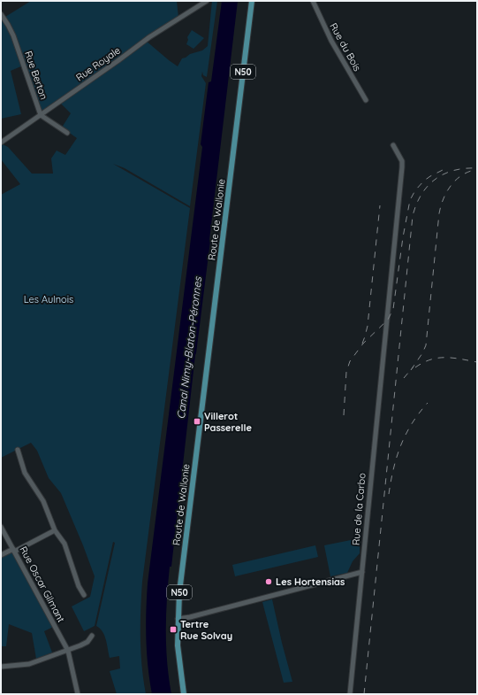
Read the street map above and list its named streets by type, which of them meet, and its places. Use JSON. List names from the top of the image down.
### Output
{
  "streets": {
    "main road": ["N50", "Route de Wallonie"],
    "street": [
      "Rue du Bois",
      "Rue Royale",
      "Rue Berton",
      "Rue de la Carbo",
      "Rue Oscar Gilmant"
    ]
  },
  "crossings": [
    ["Rue Royale", "Rue Berton"]
  ],
  "water": ["Canal Nimy-Blaton-Péronnes"],
  "parks": ["Les Aulnois"],
  "places": {
    "transit": ["Villerot Passerelle", "Tertre Rue Solvay"],
    "other": ["Les Hortensias"]
  }
}
